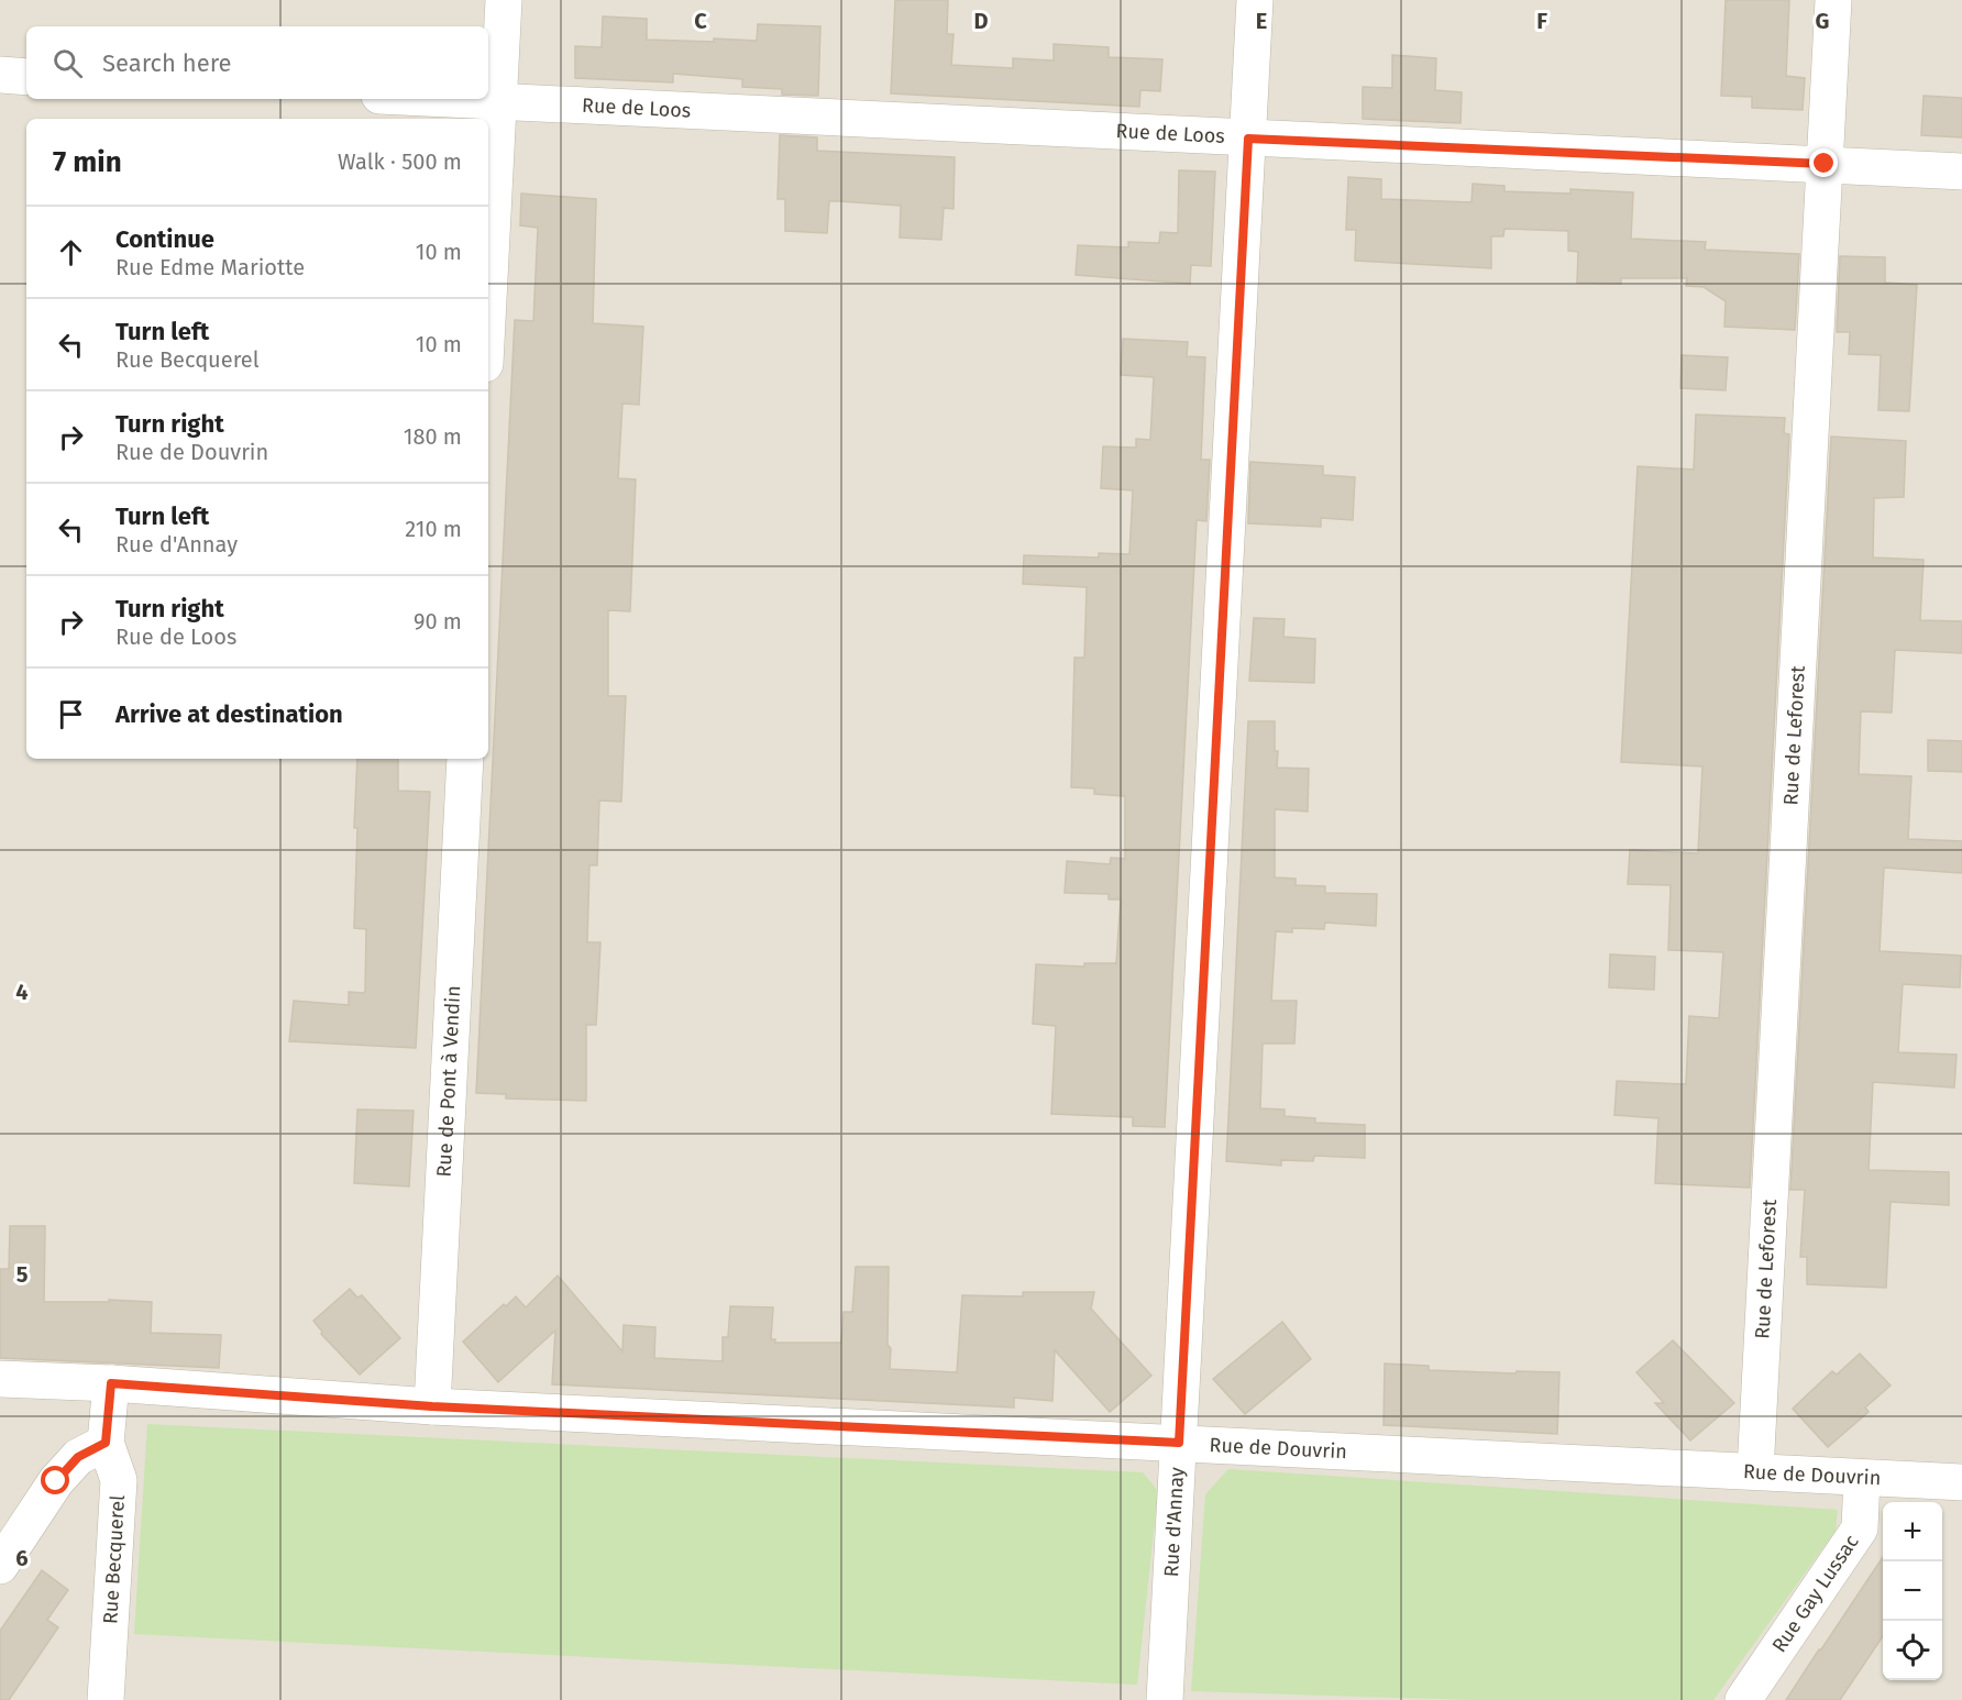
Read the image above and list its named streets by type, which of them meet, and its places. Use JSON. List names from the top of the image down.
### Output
{
  "streets": {
    "street": [
      "Rue de Loos",
      "Rue de Leforest",
      "Rue de Pont à Vendin",
      "Rue de Douvrin",
      "Rue d'Annay",
      "Rue Becquerel",
      "Rue Gay Lussac"
    ]
  },
  "crossings": [
    ["Rue de Loos", "Rue de Leforest"],
    ["Rue de Loos", "Rue d'Annay"],
    ["Rue de Leforest", "Rue de Douvrin"],
    ["Rue de Pont à Vendin", "Rue de Douvrin"],
    ["Rue de Douvrin", "Rue d'Annay"],
    ["Rue de Douvrin", "Rue Becquerel"],
    ["Rue de Douvrin", "Rue Gay Lussac"]
  ],
  "page": {
    "search": "Search here",
    "heading": ["7 min", "Walk · 500 m"],
    "list": [
      ["Continue", "Rue Edme Mariotte", "10 m"],
      ["Turn left", "Rue Becquerel", "10 m"],
      ["Turn right", "Rue de Douvrin", "180 m"],
      ["Turn left", "Rue d'Annay", "210 m"],
      ["Turn right", "Rue de Loos", "90 m"],
      "Arrive at destination"
    ],
    "map_buttons": ["+", "−"]
  },
  "grid": {
    "columns": [
      "C",
      "D",
      "E",
      "F",
      "G"
    ],
    "rows": ["4", "5", "6"]
  }
}
